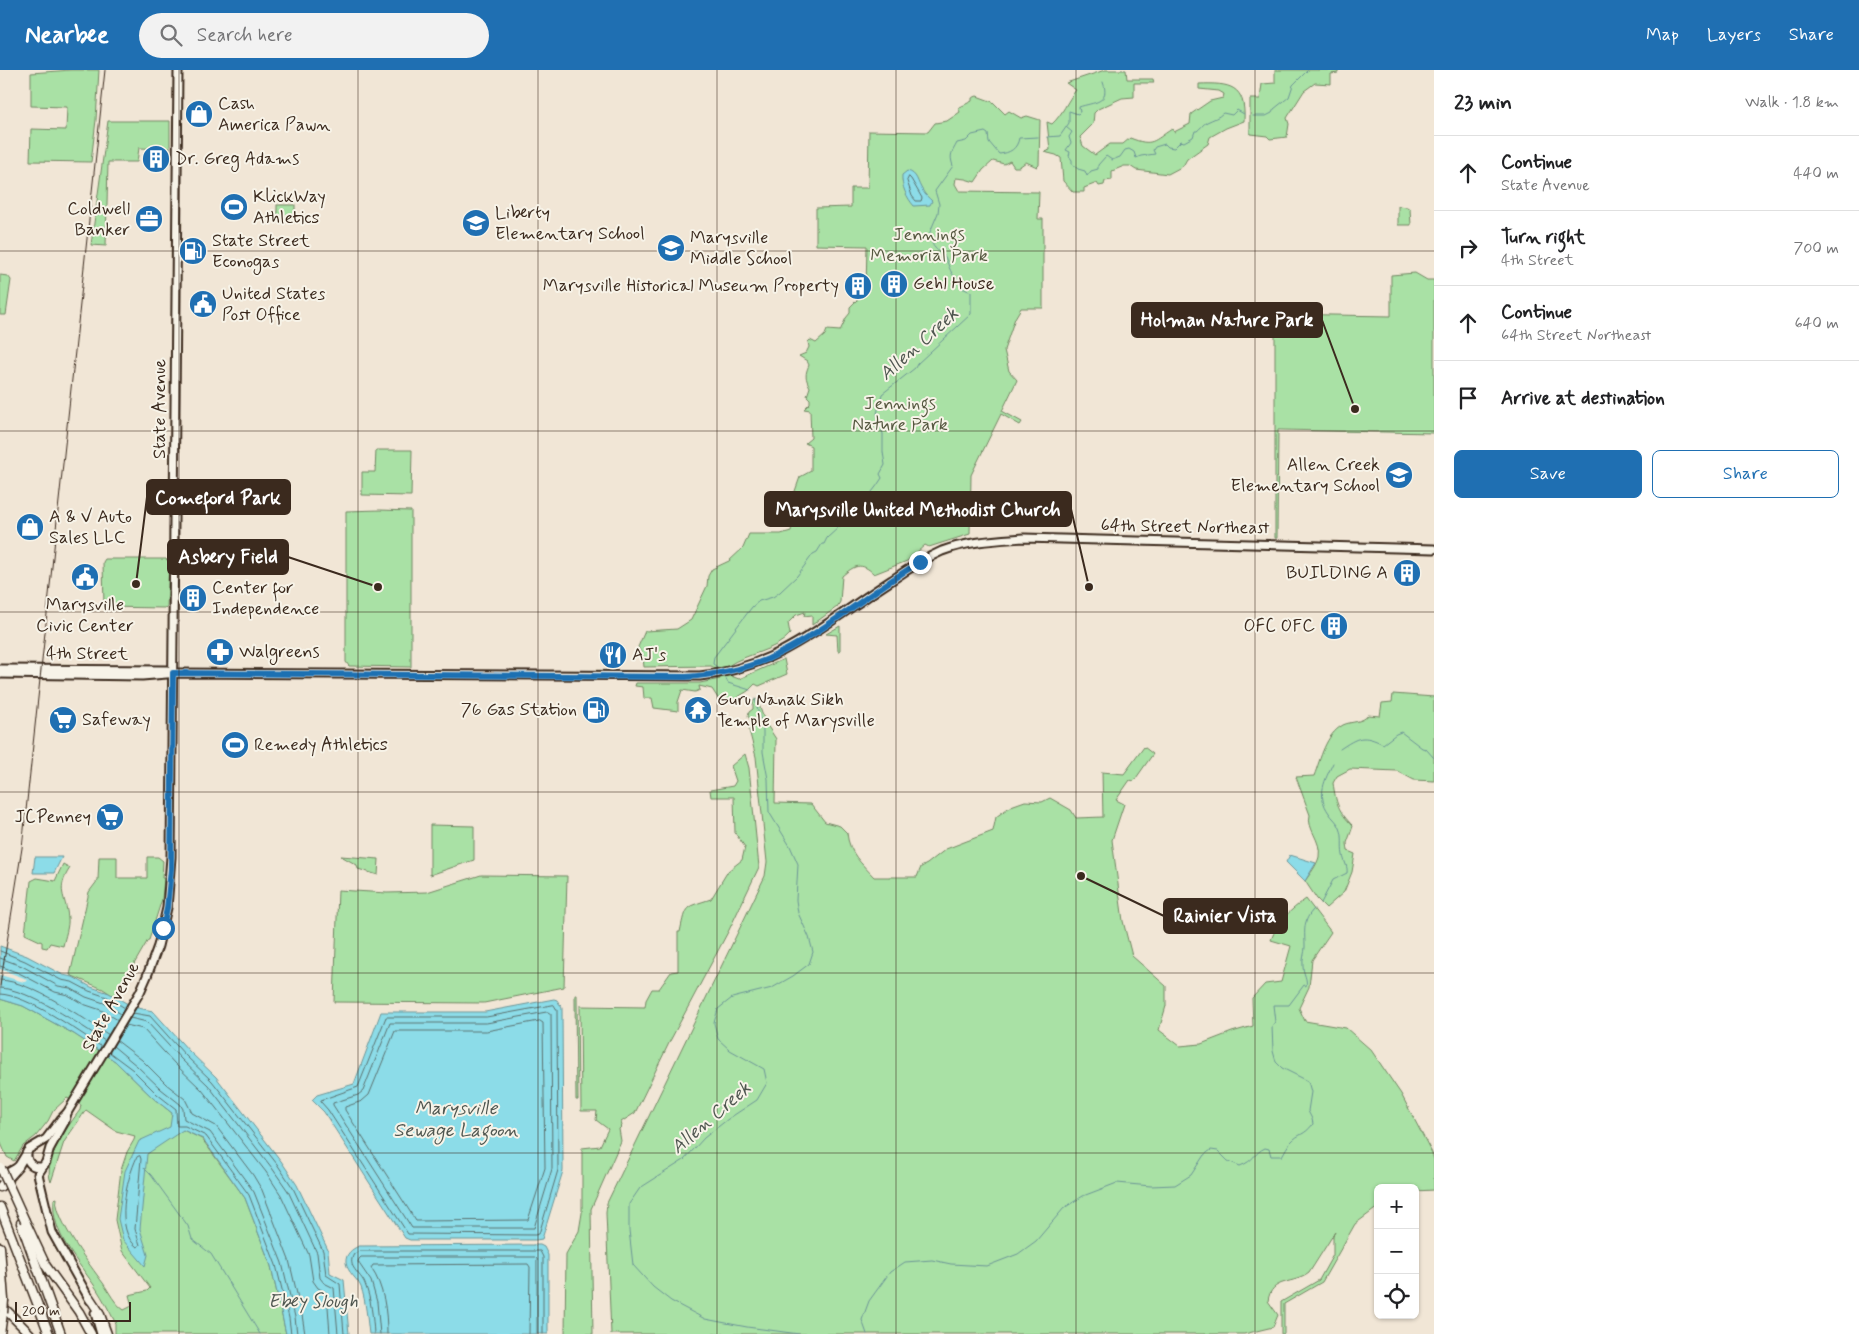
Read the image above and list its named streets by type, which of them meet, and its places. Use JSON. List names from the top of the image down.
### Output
{
  "streets": {
    "main road": ["State Avenue", "64th Street Northeast", "4th Street"]
  },
  "crossings": [
    ["State Avenue", "4th Street"],
    ["64th Street Northeast", "4th Street"]
  ],
  "water": ["Allen Creek", "Marysville Sewage Lagoon", "Ebey Slough"],
  "parks": ["Jennings Memorial Park", "Jennings Nature Park"],
  "places": {
    "shop": ["Cash America Pawn", "A & V Auto Sales LLC"],
    "building": [
      "Dr. Greg Adams",
      "Gehl House",
      "Marysville Historical Museum Property",
      "BUILDING A",
      "Center for Independence",
      "OFC OFC"
    ],
    "sports": ["KlickWay Athletics", "Remedy Athletics"],
    "office": ["Coldwell Banker"],
    "school or university": ["Liberty Elementary School", "Marysville Middle School", "Allen Creek Elementary School"],
    "fuel station": ["State Street Econogas", "76 Gas Station"],
    "public building": ["United States Post Office", "Marysville Civic Center"],
    "other": [
      "Holman Nature Park",
      "Comeford Park",
      "Asbery Field",
      "Marysville United Methodist Church",
      "Rainier Vista"
    ],
    "pharmacy": ["Walgreens"],
    "restaurant": ["AJ's"],
    "temple": ["Guru Nanak Sikh Temple of Marysville"],
    "supermarket": ["Safeway", "JCPenney"]
  },
  "scale_bar": "200 m",
  "page": {
    "header": "Nearbee",
    "search": "Search here",
    "nav": ["Map", "Layers", "Share"],
    "heading": ["23 min", "Walk · 1.8 km"],
    "list": [
      ["Continue", "State Avenue", "440 m"],
      ["Turn right", "4th Street", "700 m"],
      ["Continue", "64th Street Northeast", "640 m"],
      "Arrive at destination"
    ],
    "buttons": ["Save", "Share"],
    "map_buttons": ["+", "−"],
    "scale": "200 m"
  }
}
